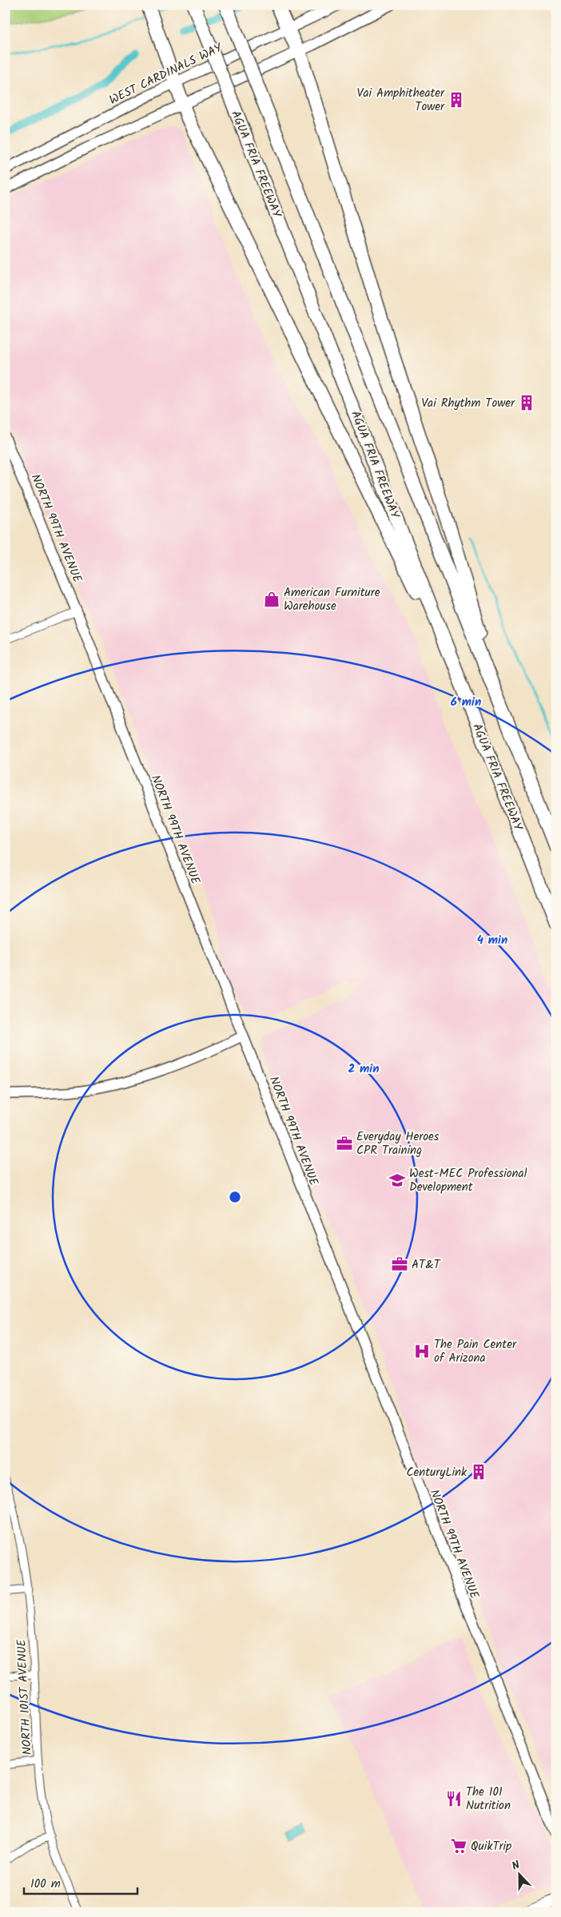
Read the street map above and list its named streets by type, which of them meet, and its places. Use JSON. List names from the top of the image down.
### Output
{
  "streets": {
    "highway": ["AGUA FRIA FREEWAY"],
    "main road": ["WEST CARDINALS WAY", "NORTH 99TH AVENUE"],
    "street": ["NORTH 101ST AVENUE"]
  },
  "places": {
    "building": ["Vai Amphitheater Tower", "Vai Rhythm Tower", "CenturyLink"],
    "shop": ["American Furniture Warehouse"],
    "office": ["Everyday Heroes CPR Training", "AT&T"],
    "school or university": ["West-MEC Professional Development"],
    "hospital": ["The Pain Center of Arizona"],
    "restaurant": ["The 101 Nutrition"],
    "supermarket": ["QuikTrip"]
  },
  "scale_bar": "100 m",
  "north": "top",
  "rings": ["6 min", "4 min", "2 min"]
}
